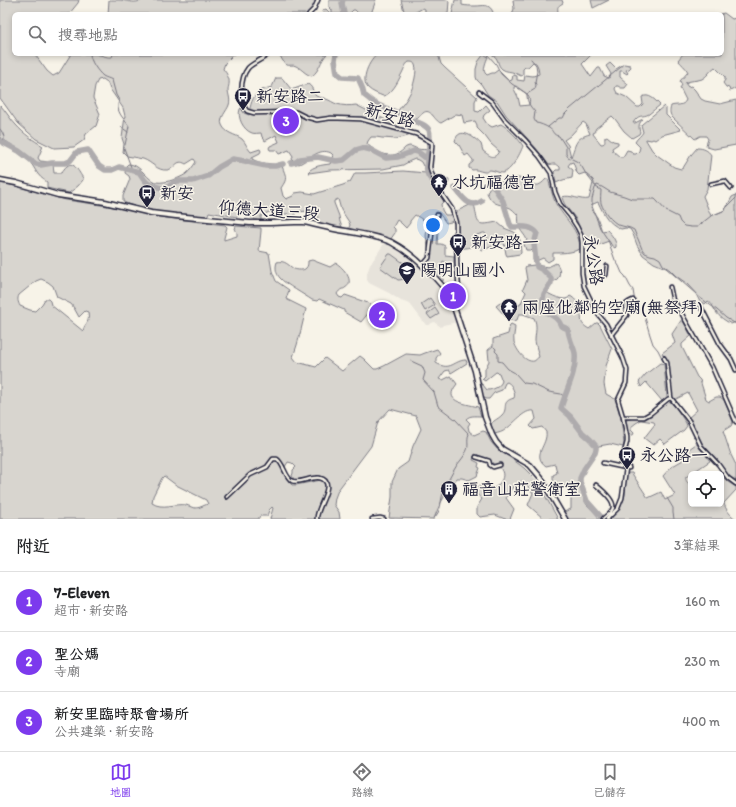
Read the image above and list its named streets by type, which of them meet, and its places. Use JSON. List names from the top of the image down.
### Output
{
  "streets": {
    "main road": ["仰德大道三段"],
    "street": ["新安路", "永公路"]
  },
  "crossings": [
    ["新安路", "仰德大道三段"]
  ],
  "places": {
    "bus stop": [
      "新安路二",
      "新安",
      "新安路一",
      "永公路一"
    ],
    "temple": ["水坑福德宮", "兩座仳鄰的空廟(無祭拜)"],
    "school or university": ["陽明山國小"],
    "building": ["福音山莊警衛室"]
  },
  "page": {
    "search": "搜尋地點",
    "pins": ["3", "1", "2"],
    "heading": ["附近", "3筆結果"],
    "list": [
      {
        "mark": "1",
        "name": "7-Eleven",
        "note": "超市 · 新安路",
        "value": "160 m"
      },
      {
        "mark": "2",
        "name": "聖公媽",
        "note": "寺廟",
        "value": "230 m"
      },
      {
        "mark": "3",
        "name": "新安里臨時聚會場所",
        "note": "公共建築 · 新安路",
        "value": "400 m"
      }
    ],
    "nav": ["地圖", "路線", "已儲存"]
  }
}
